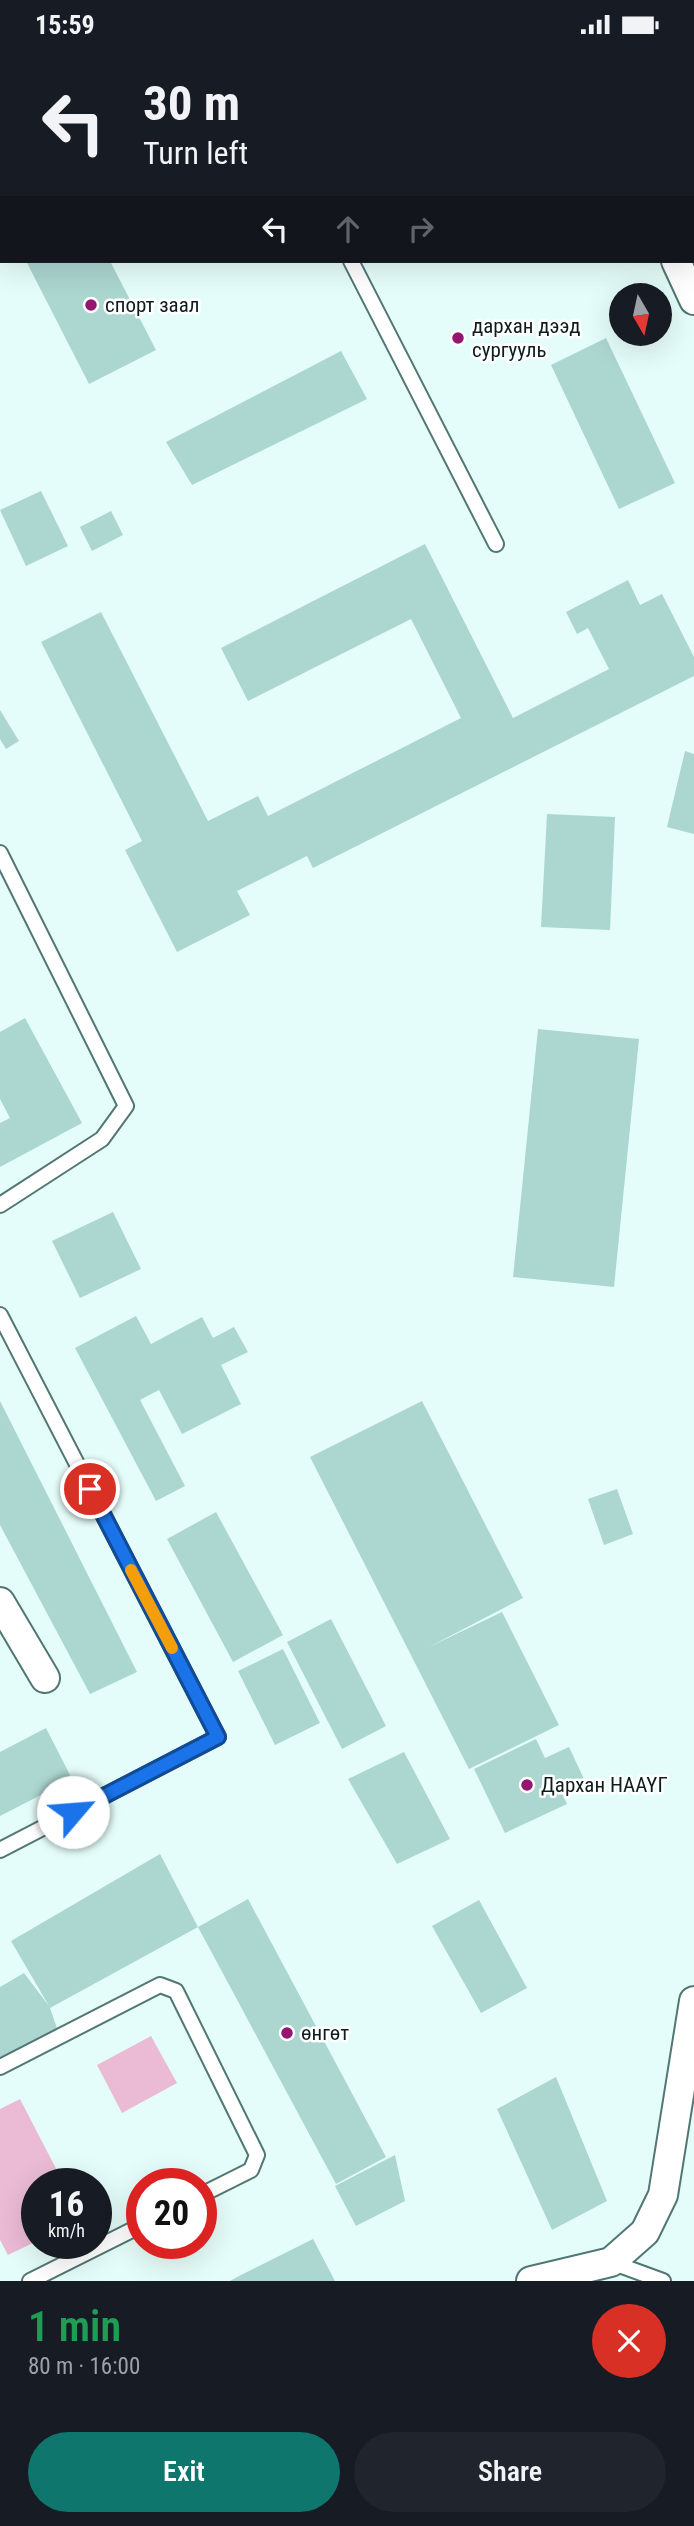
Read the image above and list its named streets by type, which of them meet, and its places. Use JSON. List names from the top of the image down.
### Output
{
  "places": [
    "спорт заал",
    "дархан дээд сургууль",
    "Дархан НААҮГ",
    "өнгөт"
  ],
  "north": "bottom",
  "page": {
    "status": "15:59",
    "turn": ["30 m", "Turn left"],
    "speed": "16 km/h",
    "limit": "20",
    "heading": ["1 min", "80 m · 16:00"],
    "buttons": ["Exit", "Share"]
  }
}
